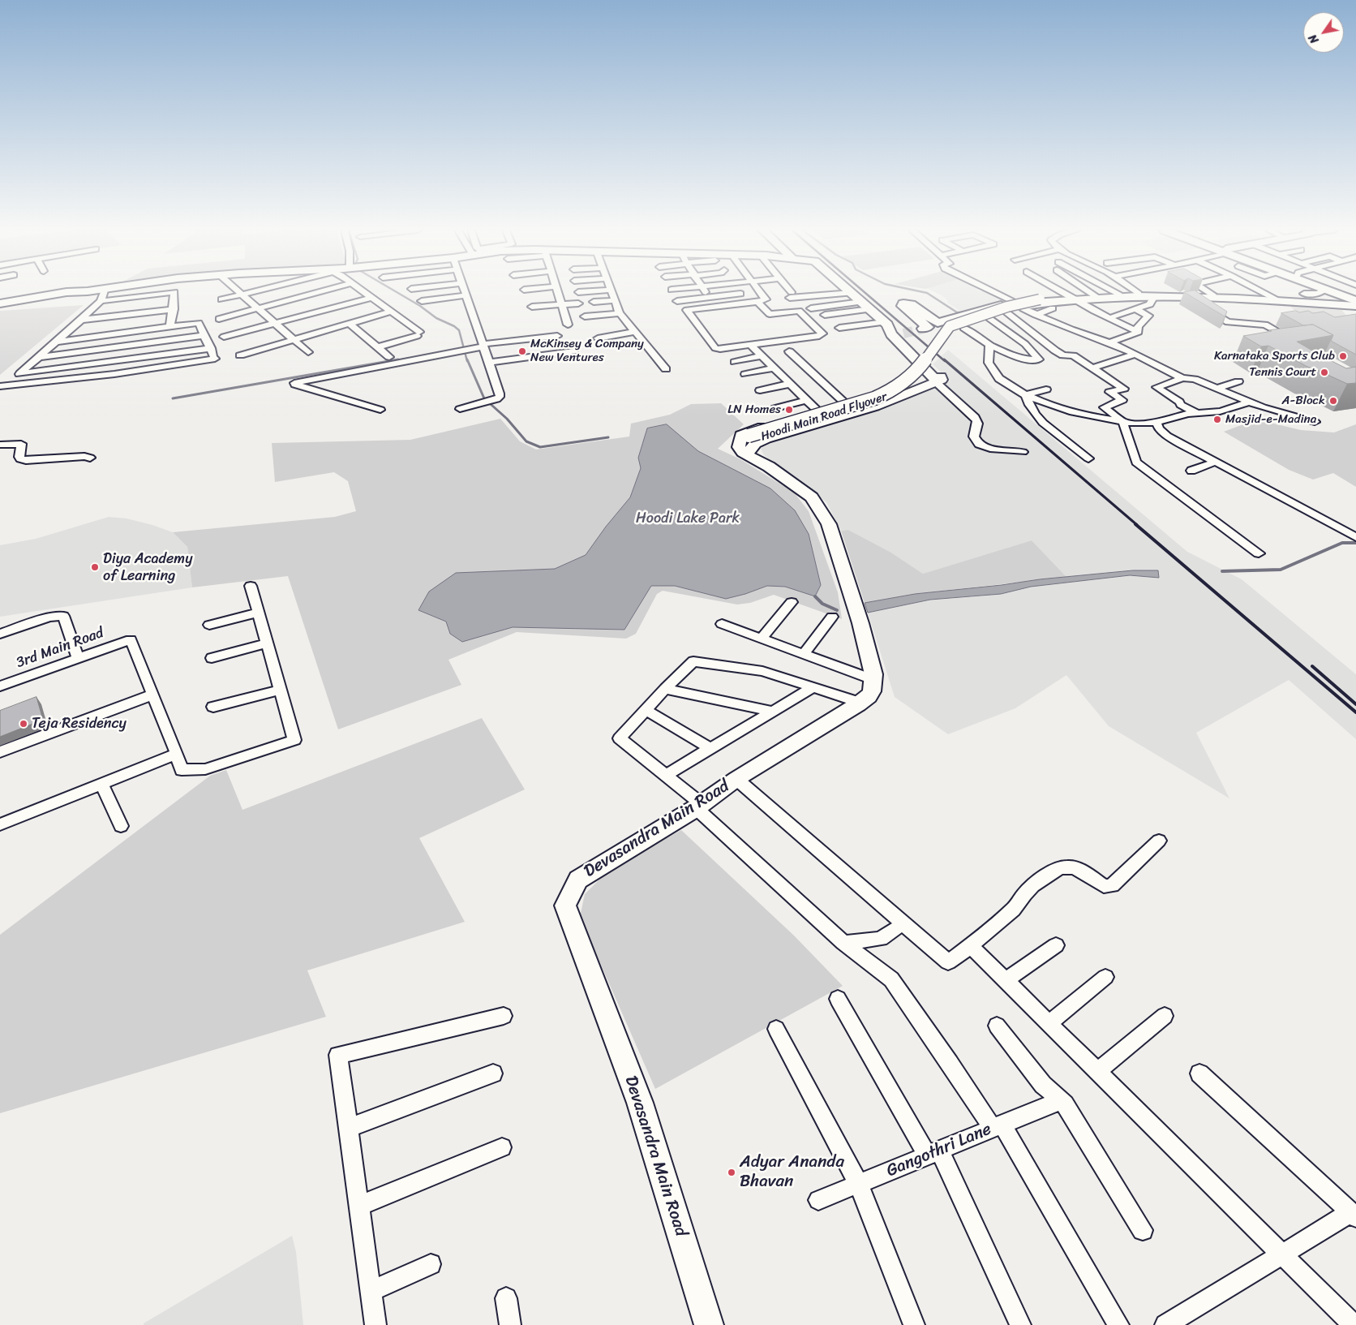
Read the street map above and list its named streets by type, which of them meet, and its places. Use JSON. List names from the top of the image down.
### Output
{
  "streets": {
    "street": [
      "Hoodi Main Road Flyover",
      "3rd Main Road",
      "Devasandra Main Road",
      "Gangothri Lane"
    ]
  },
  "parks": ["Hoodi Lake Park"],
  "places": [
    "McKinsey & Company New Ventures",
    "Karnataka Sports Club",
    "Tennis Court",
    "A-Block",
    "LN Homes",
    "Masjid-e-Madina",
    "Diya Academy of Learning",
    "Teja Residency",
    "Adyar Ananda Bhavan"
  ],
  "north": "bottom left"
}
